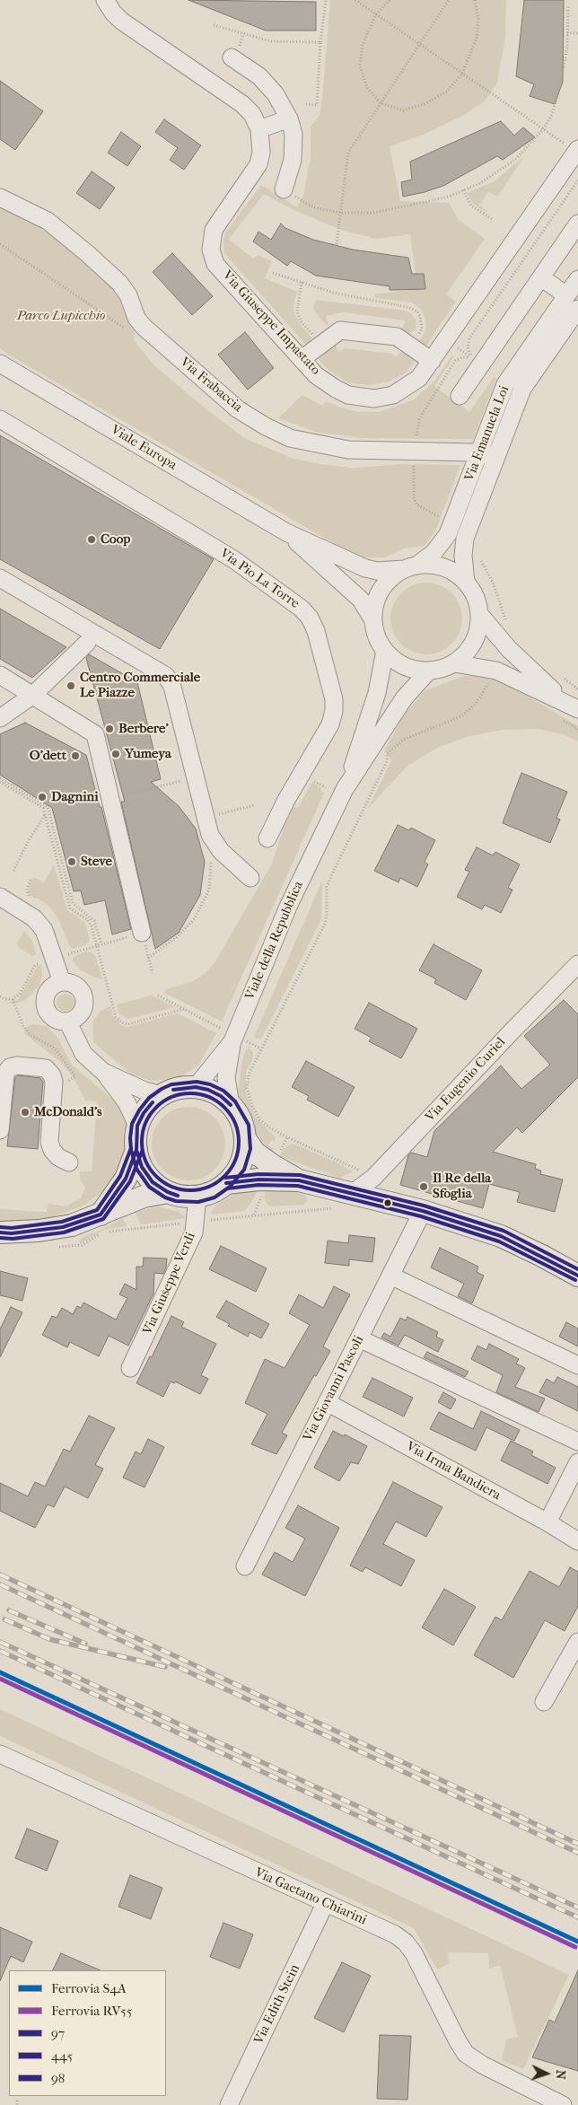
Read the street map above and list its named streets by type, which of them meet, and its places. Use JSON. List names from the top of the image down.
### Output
{
  "streets": {
    "street": [
      "Via Giuseppe Impastato",
      "Via Frabaccia",
      "Via Emanuela Loi",
      "Viale Europa",
      "Via Pio La Torre",
      "Viale della Repubblica",
      "Via Eugenio Curiel",
      "Via Giuseppe Verdi",
      "Via Giovanni Pascoli",
      "Via Irma Bandiera",
      "Via Gaetano Chiarini",
      "Via Edith Stein"
    ]
  },
  "crossings": [
    ["Via Frabaccia", "Via Emanuela Loi"],
    ["Via Emanuela Loi", "Viale Europa"],
    ["Via Emanuela Loi", "Viale della Repubblica"],
    ["Viale Europa", "Viale della Repubblica"],
    ["Via Giovanni Pascoli", "Via Irma Bandiera"],
    ["Via Gaetano Chiarini", "Via Edith Stein"]
  ],
  "parks": ["Parco Lupicchio"],
  "places": [
    "Coop",
    "Centro Commerciale Le Piazze",
    "Berbere'",
    "Yumeya",
    "O'dett",
    "Dagnini",
    "Steve",
    "McDonald's",
    "Il Re della Sfoglia"
  ],
  "lines": [
    "transit line 445",
    "transit line 97",
    "transit line 98",
    "rail line S4A",
    "rail line RV55"
  ],
  "legend": [
    "Ferrovia S4A",
    "Ferrovia RV55",
    "97",
    "445",
    "98"
  ],
  "north": "right"
}
